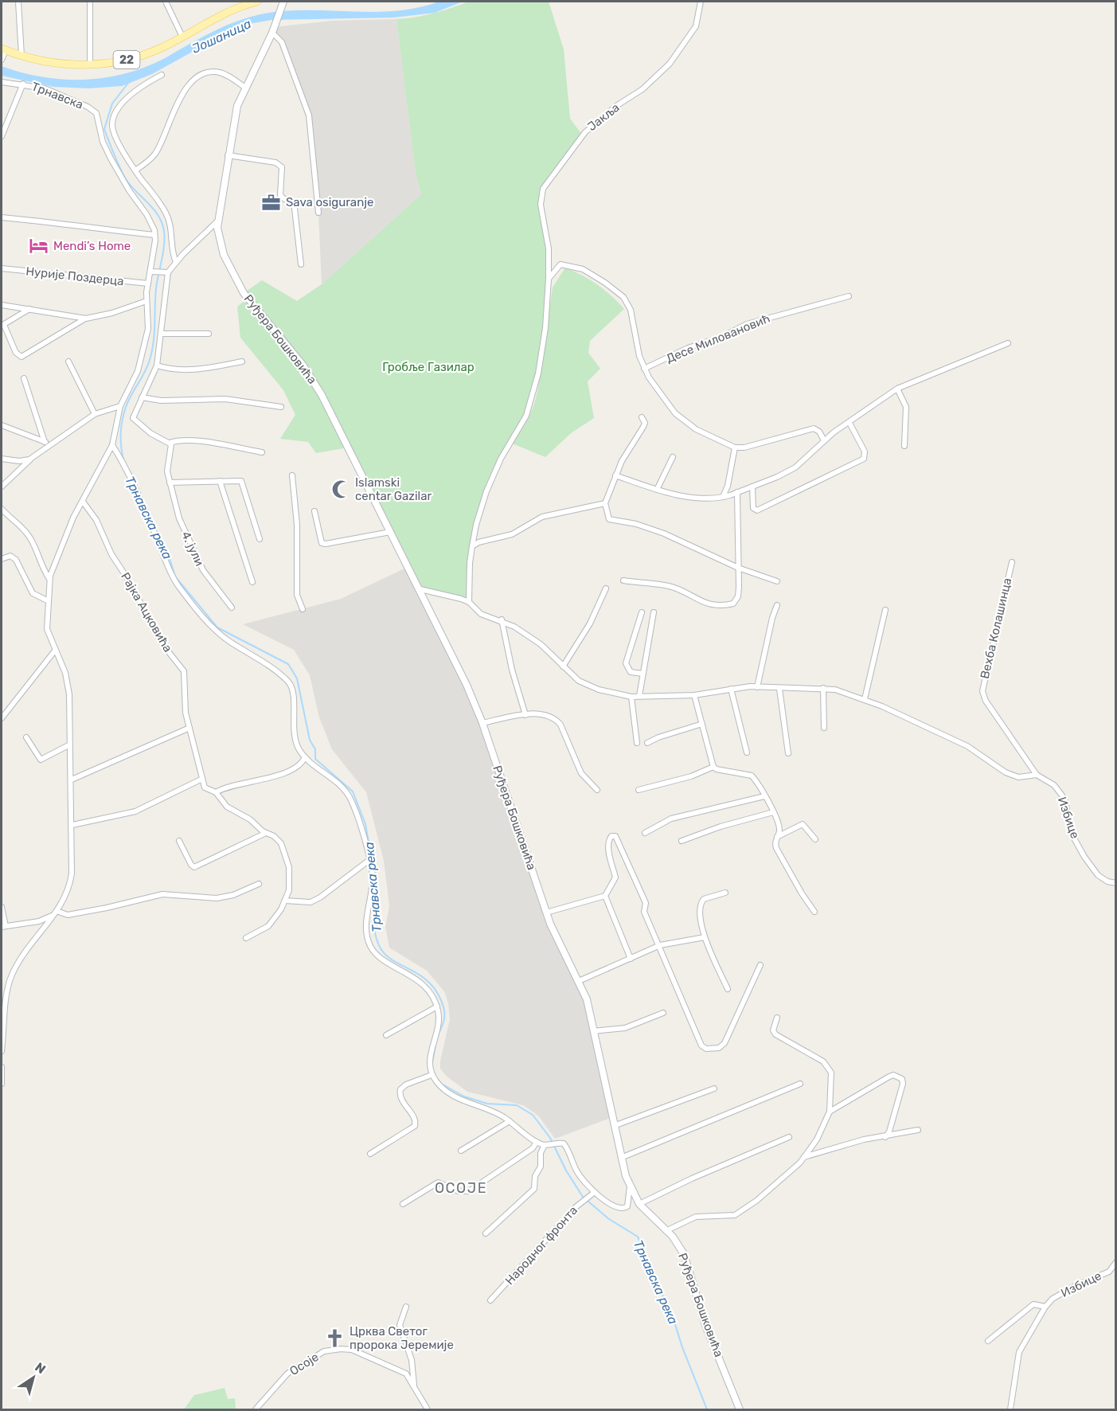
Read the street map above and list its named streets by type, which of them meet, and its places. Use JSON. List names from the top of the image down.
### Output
{
  "streets": {
    "main road": ["22", "Руђера Бошковића"],
    "street": [
      "Трнавска",
      "Јакља",
      "Нурије Поздерца",
      "Десе Миловановић",
      "4. јули",
      "Рајка Ацковића",
      "Вехба Колашинца",
      "Избице",
      "Народног фронта",
      "Осоје"
    ]
  },
  "crossings": [
    ["Вехба Колашинца", "Избице"]
  ],
  "districts": ["ОСОЈЕ"],
  "water": ["Јошаница", "Трнавска река"],
  "parks": ["Гробље Газилар"],
  "places": {
    "office": ["Sava osiguranje"],
    "hotel": ["Mendi’s Home"],
    "mosque": ["Islamski centar Gazilar"],
    "church": ["Црква Светог пророка Јеремије"]
  },
  "north": "top right"
}
